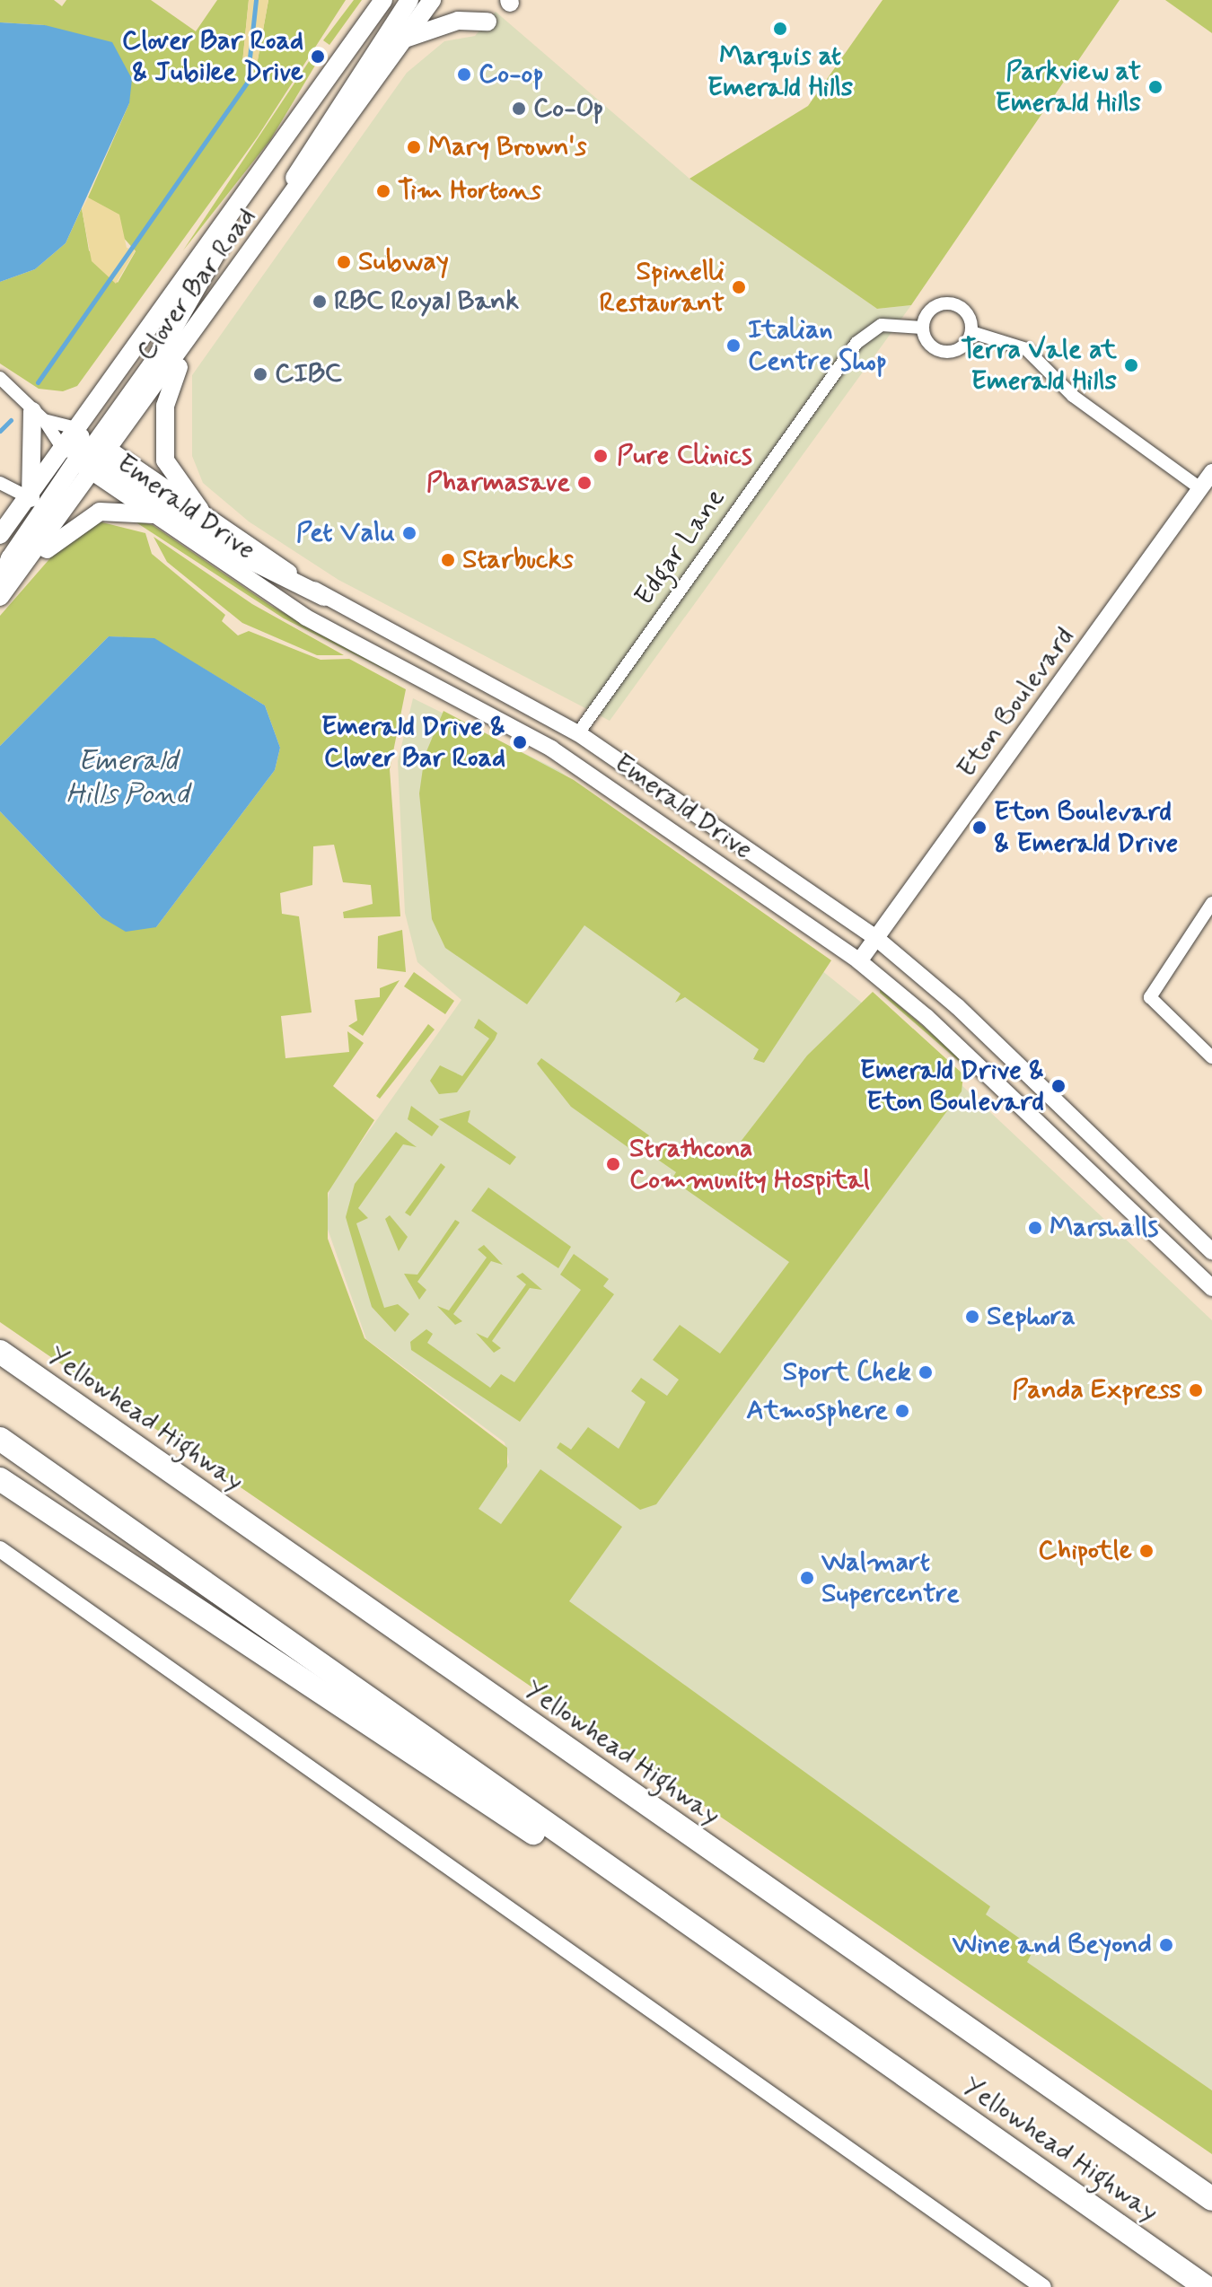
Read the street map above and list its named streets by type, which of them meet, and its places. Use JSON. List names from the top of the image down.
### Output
{
  "streets": {
    "highway": ["Yellowhead Highway"],
    "main road": ["Clover Bar Road"],
    "street": ["Emerald Drive", "Edgar Lane", "Eton Boulevard"]
  },
  "crossings": [
    ["Clover Bar Road", "Emerald Drive"],
    ["Emerald Drive", "Edgar Lane"],
    ["Emerald Drive", "Eton Boulevard"]
  ],
  "water": ["Emerald Hills Pond"],
  "places": [
    "Marquis at Emerald Hills",
    "Clover Bar Road & Jubilee Drive",
    "Co-op",
    "Parkview at Emerald Hills",
    "Co-Op",
    "Mary Brown's",
    "Tim Hortons",
    "Subway",
    "Spinelli Restaurant",
    "RBC Royal Bank",
    "Italian Centre Shop",
    "Terra Vale at Emerald Hills",
    "CIBC",
    "Pure Clinics",
    "Pharmasave",
    "Pet Valu",
    "Starbucks",
    "Emerald Drive & Clover Bar Road",
    "Eton Boulevard & Emerald Drive",
    "Emerald Drive & Eton Boulevard",
    "Strathcona Community Hospital",
    "Marshalls",
    "Sephora",
    "Sport Chek",
    "Panda Express",
    "Atmosphere",
    "Chipotle",
    "Walmart Supercentre",
    "Wine and Beyond"
  ]
}
